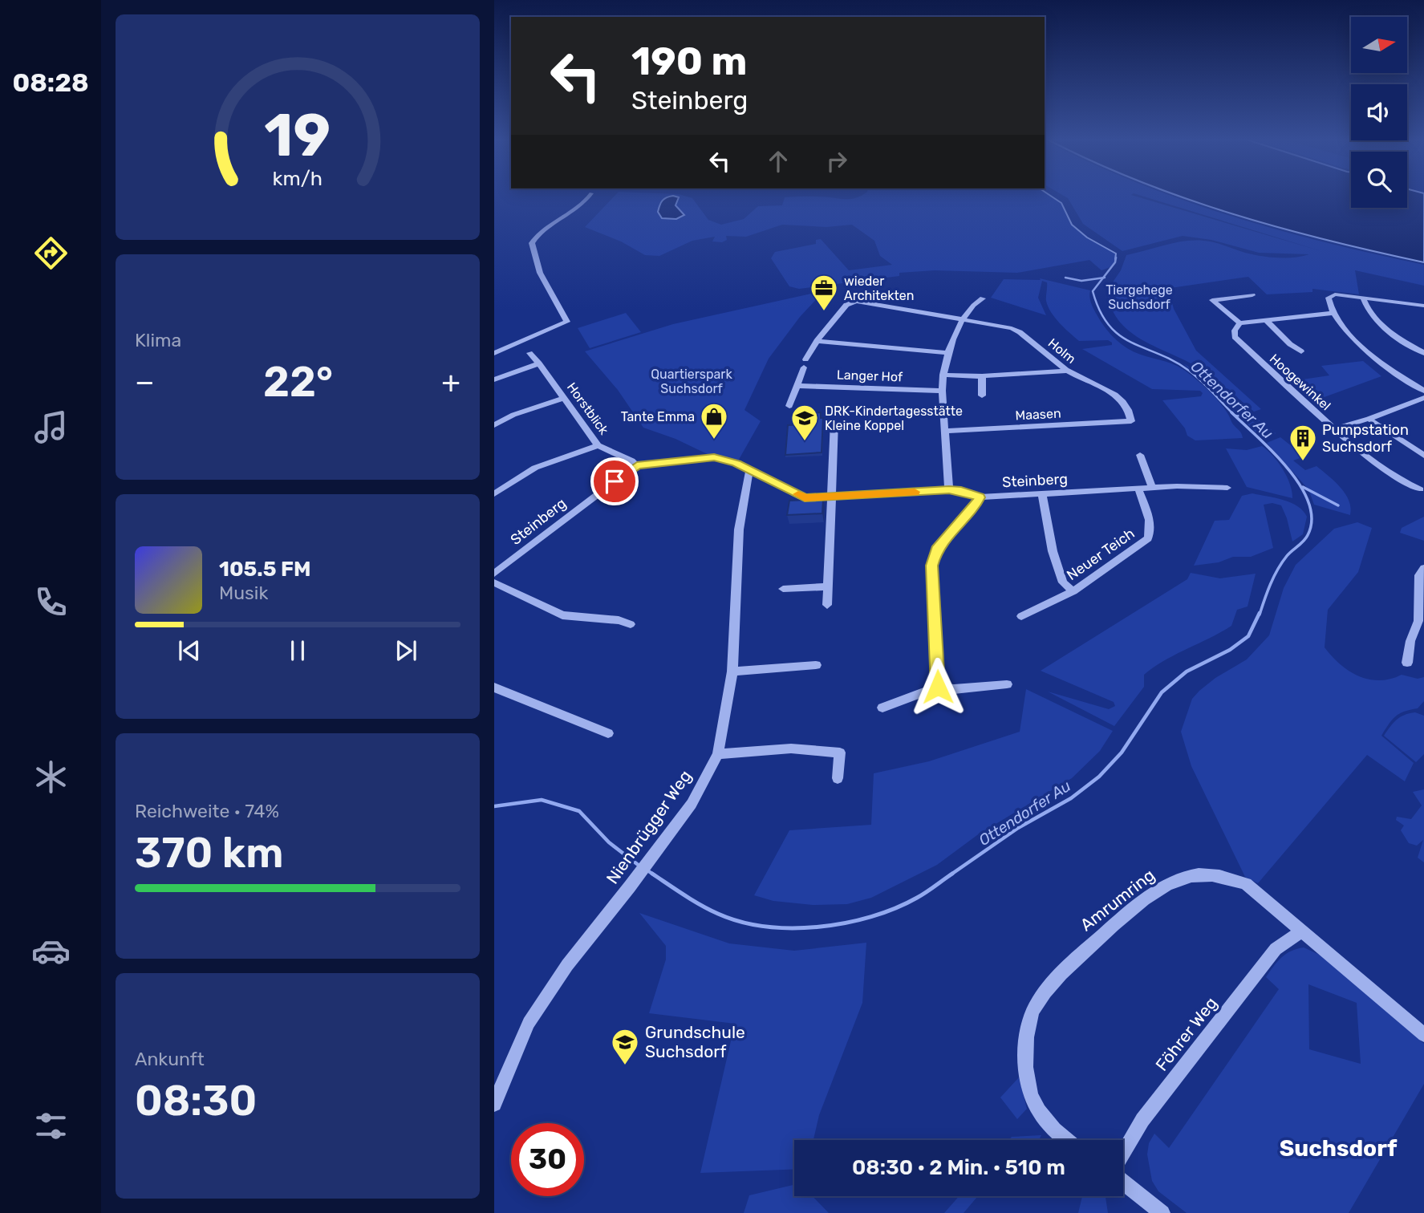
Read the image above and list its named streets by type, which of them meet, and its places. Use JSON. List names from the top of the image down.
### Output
{
  "streets": {
    "street": [
      "Holm",
      "Langer Hof",
      "Hoogewinkel",
      "Horstblick",
      "Maasen",
      "Steinberg",
      "Neuer Teich",
      "Nienbrügger Weg",
      "Amrumring",
      "Föhrer Weg"
    ]
  },
  "crossings": [
    ["Holm", "Maasen"],
    ["Horstblick", "Steinberg"],
    ["Steinberg", "Neuer Teich"],
    ["Steinberg", "Nienbrügger Weg"],
    ["Amrumring", "Föhrer Weg"]
  ],
  "districts": ["Suchsdorf"],
  "water": ["Ottendorfer Au"],
  "parks": ["Tiergehege Suchsdorf", "Quartierspark Suchsdorf"],
  "places": {
    "office": ["wieder Architekten"],
    "shop": ["Tante Emma"],
    "school or university": ["DRK-Kindertagesstätte Kleine Koppel", "Grundschule Suchsdorf"],
    "building": ["Pumpstation Suchsdorf"]
  },
  "north": "right",
  "page": {
    "tabs": "08:28",
    "turn": ["190 m", "Steinberg"],
    "tile": [
      "Klima",
      ["Reichweite · 74%", "370 km"],
      ["Ankunft", "08:30"]
    ],
    "heat": ["−", "22°", "+"],
    "song": ["105.5 FM", "Musik"],
    "limit": "30",
    "trip": "08:30 · 2 Min. · 510 m",
    "gauge": ["19", "km/h"]
  }
}
